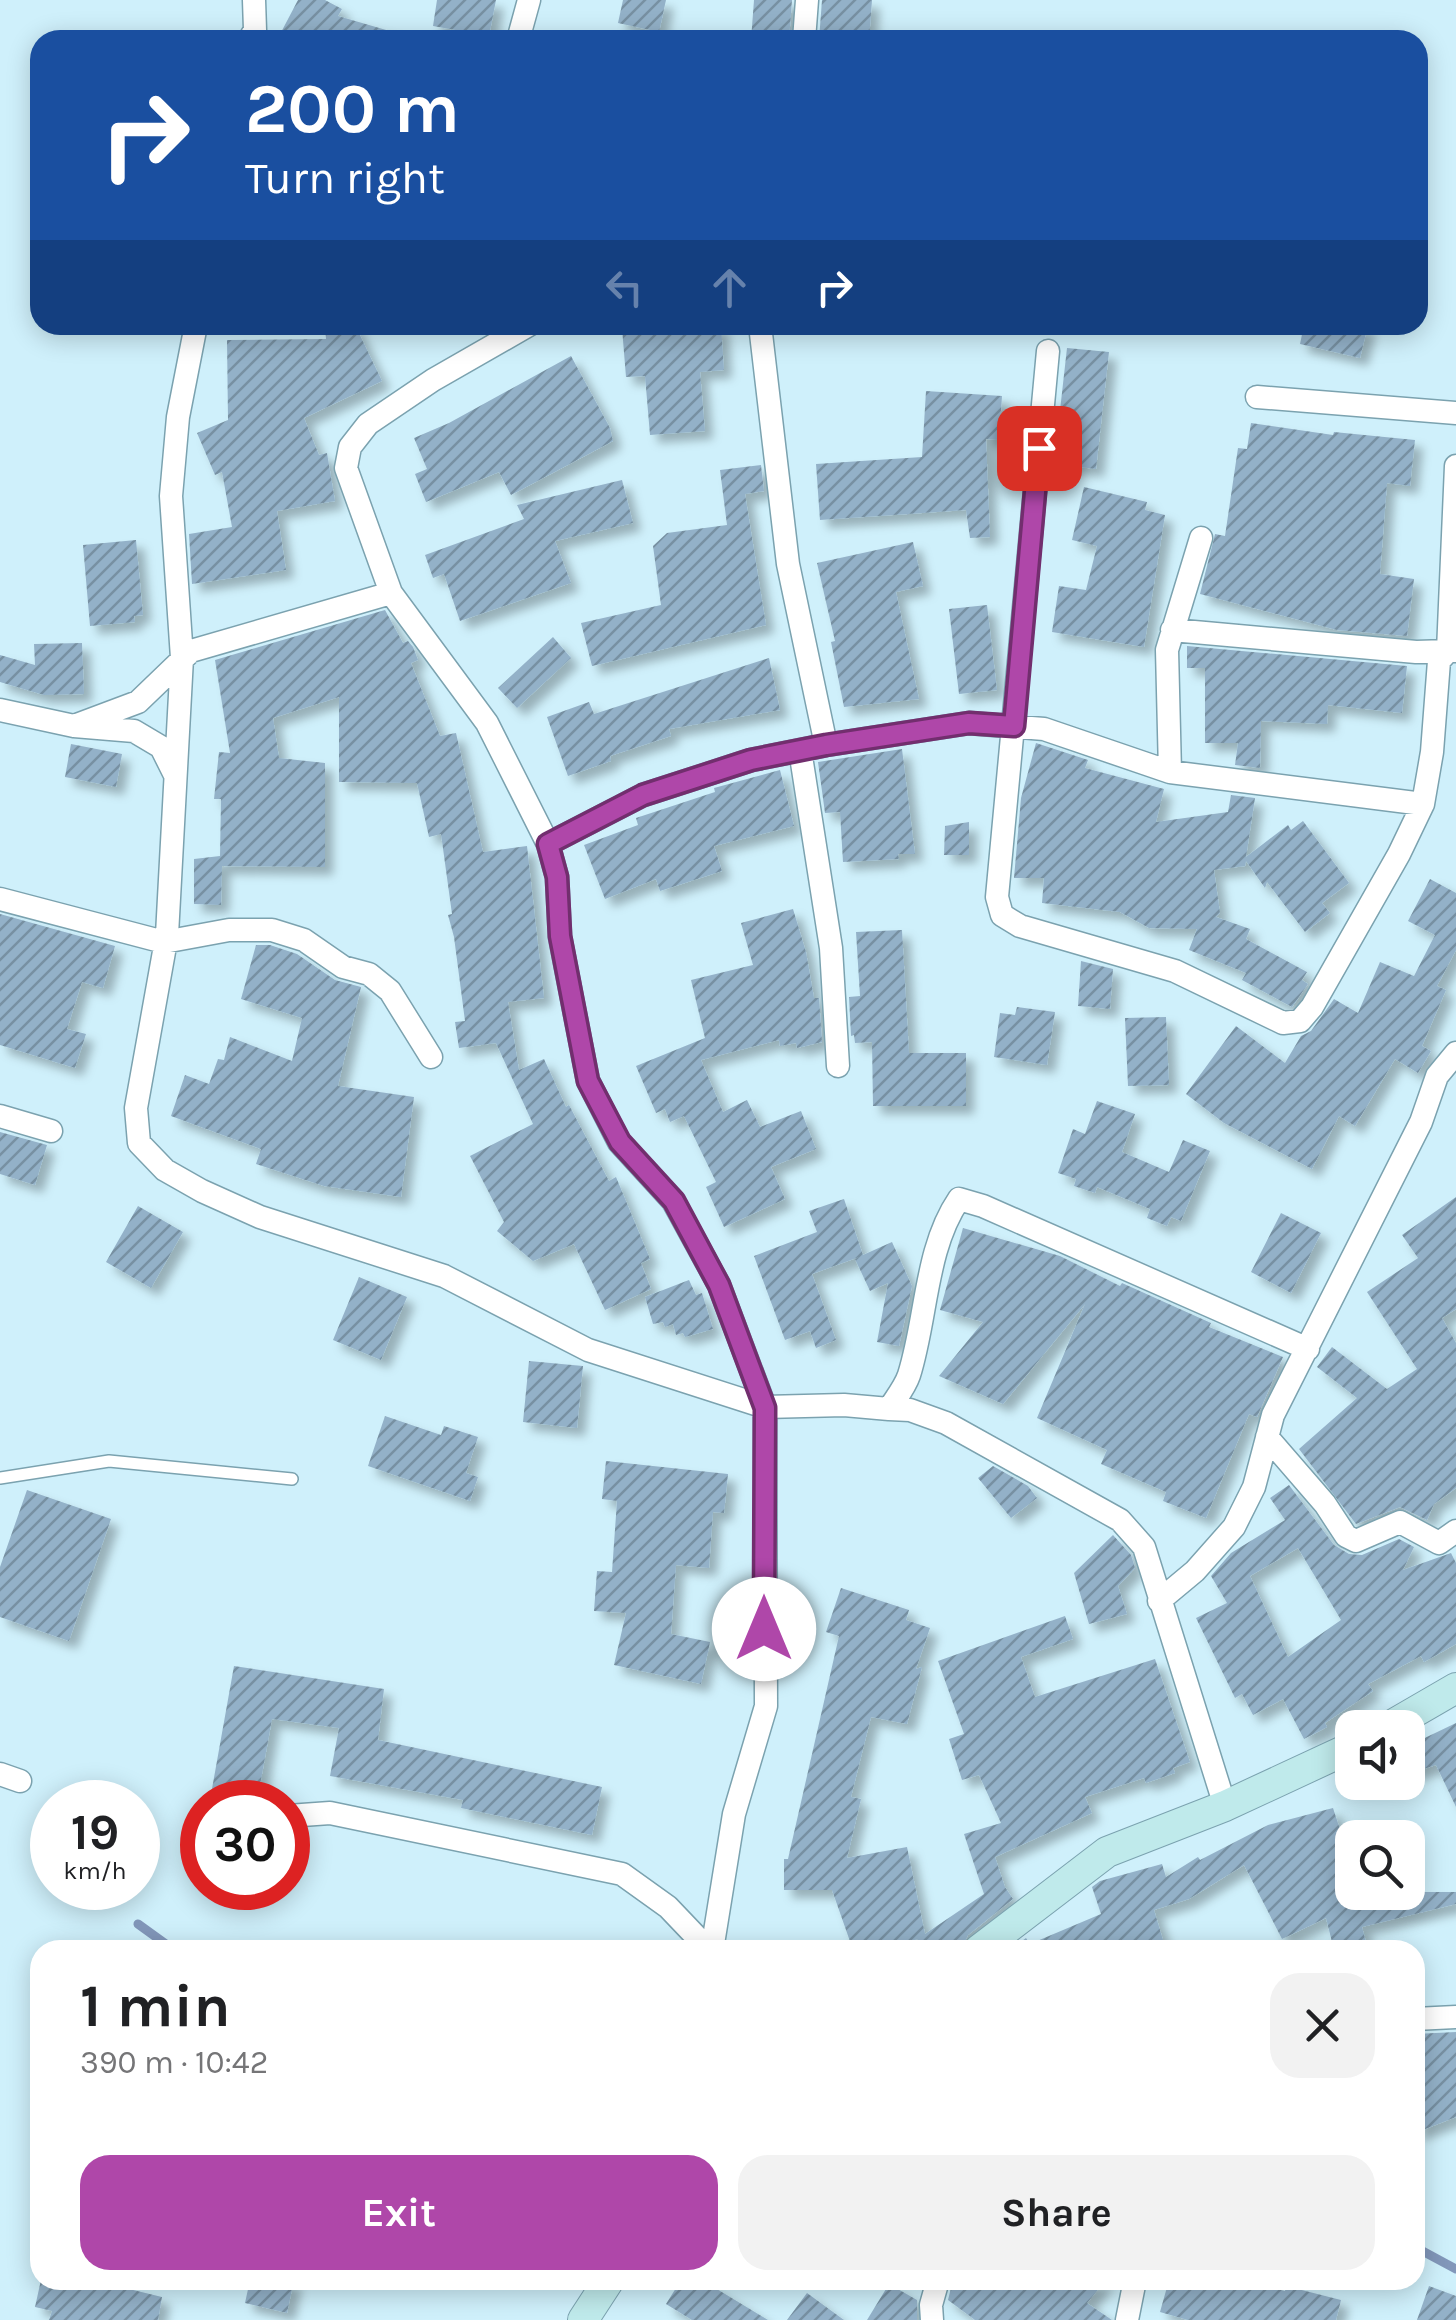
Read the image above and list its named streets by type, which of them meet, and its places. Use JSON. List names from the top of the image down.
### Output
{
  "page": {
    "turn": ["200 m", "Turn right"],
    "speed": "19 km/h",
    "limit": "30",
    "heading": ["1 min", "390 m · 10:42"],
    "buttons": ["Exit", "Share"]
  }
}
